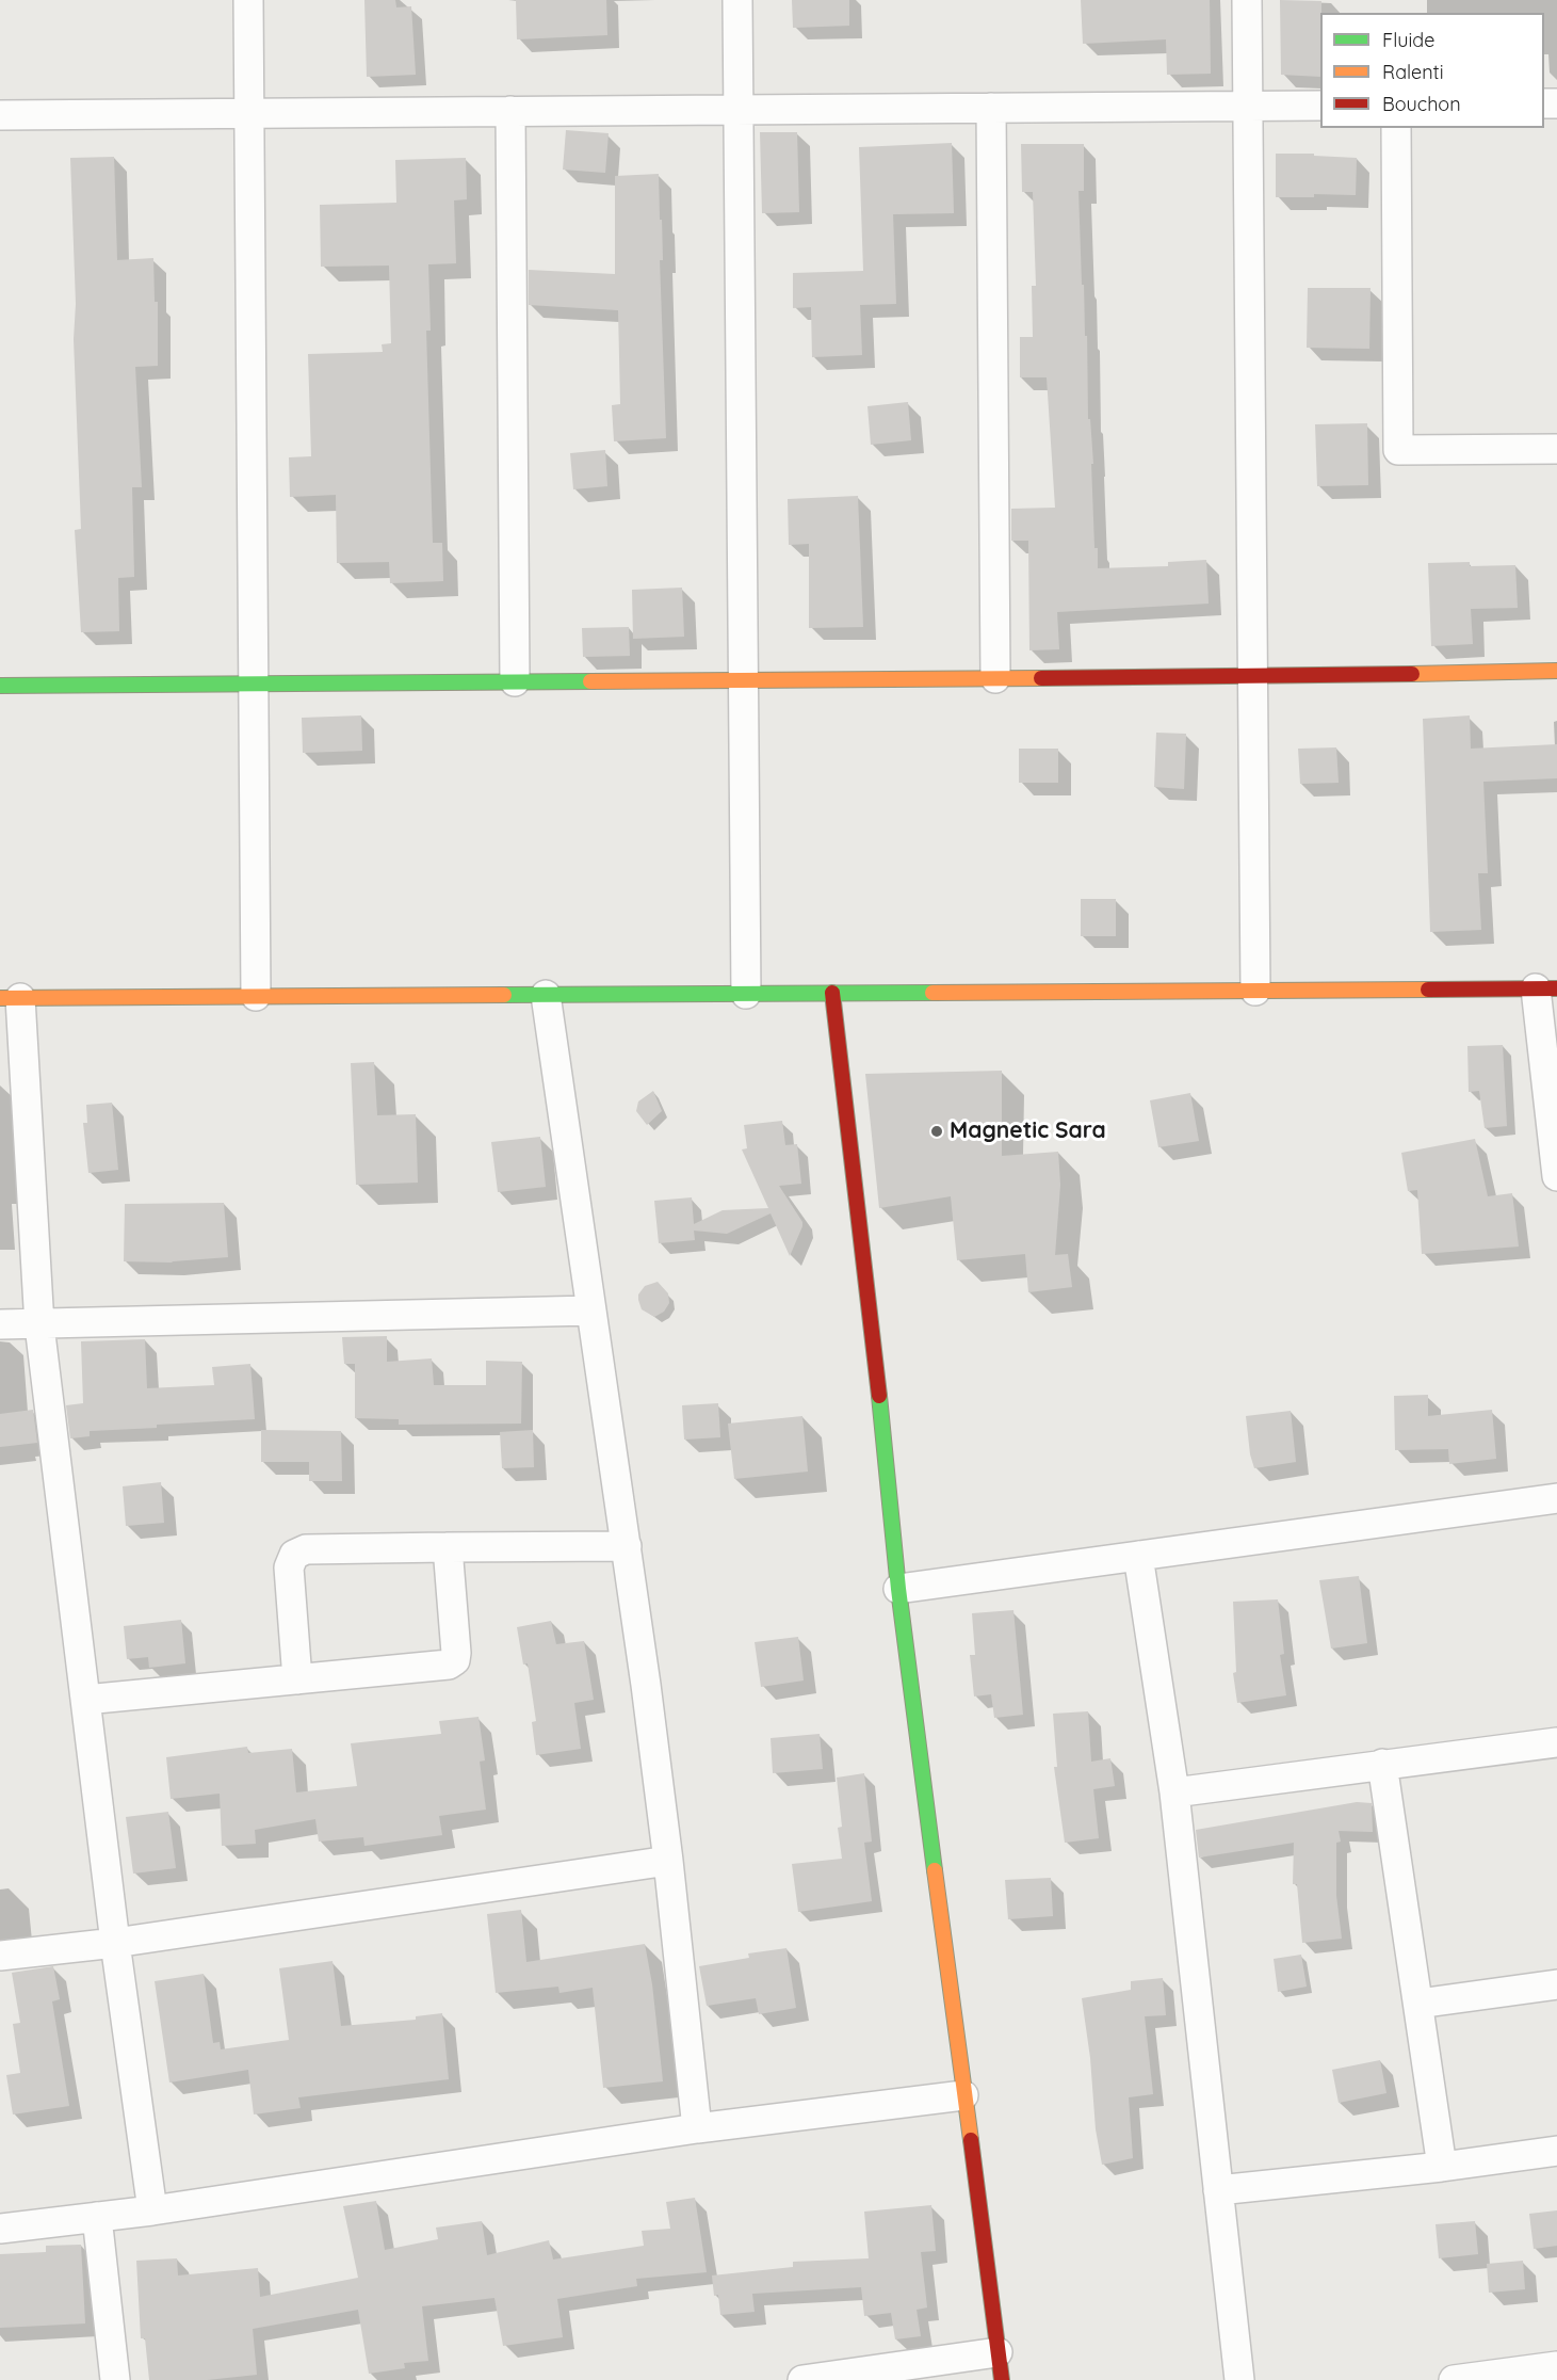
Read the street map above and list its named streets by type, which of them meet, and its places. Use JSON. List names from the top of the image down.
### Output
{
  "places": ["Magnetic Sara"],
  "legend": ["Fluide", "Ralenti", "Bouchon"]
}
